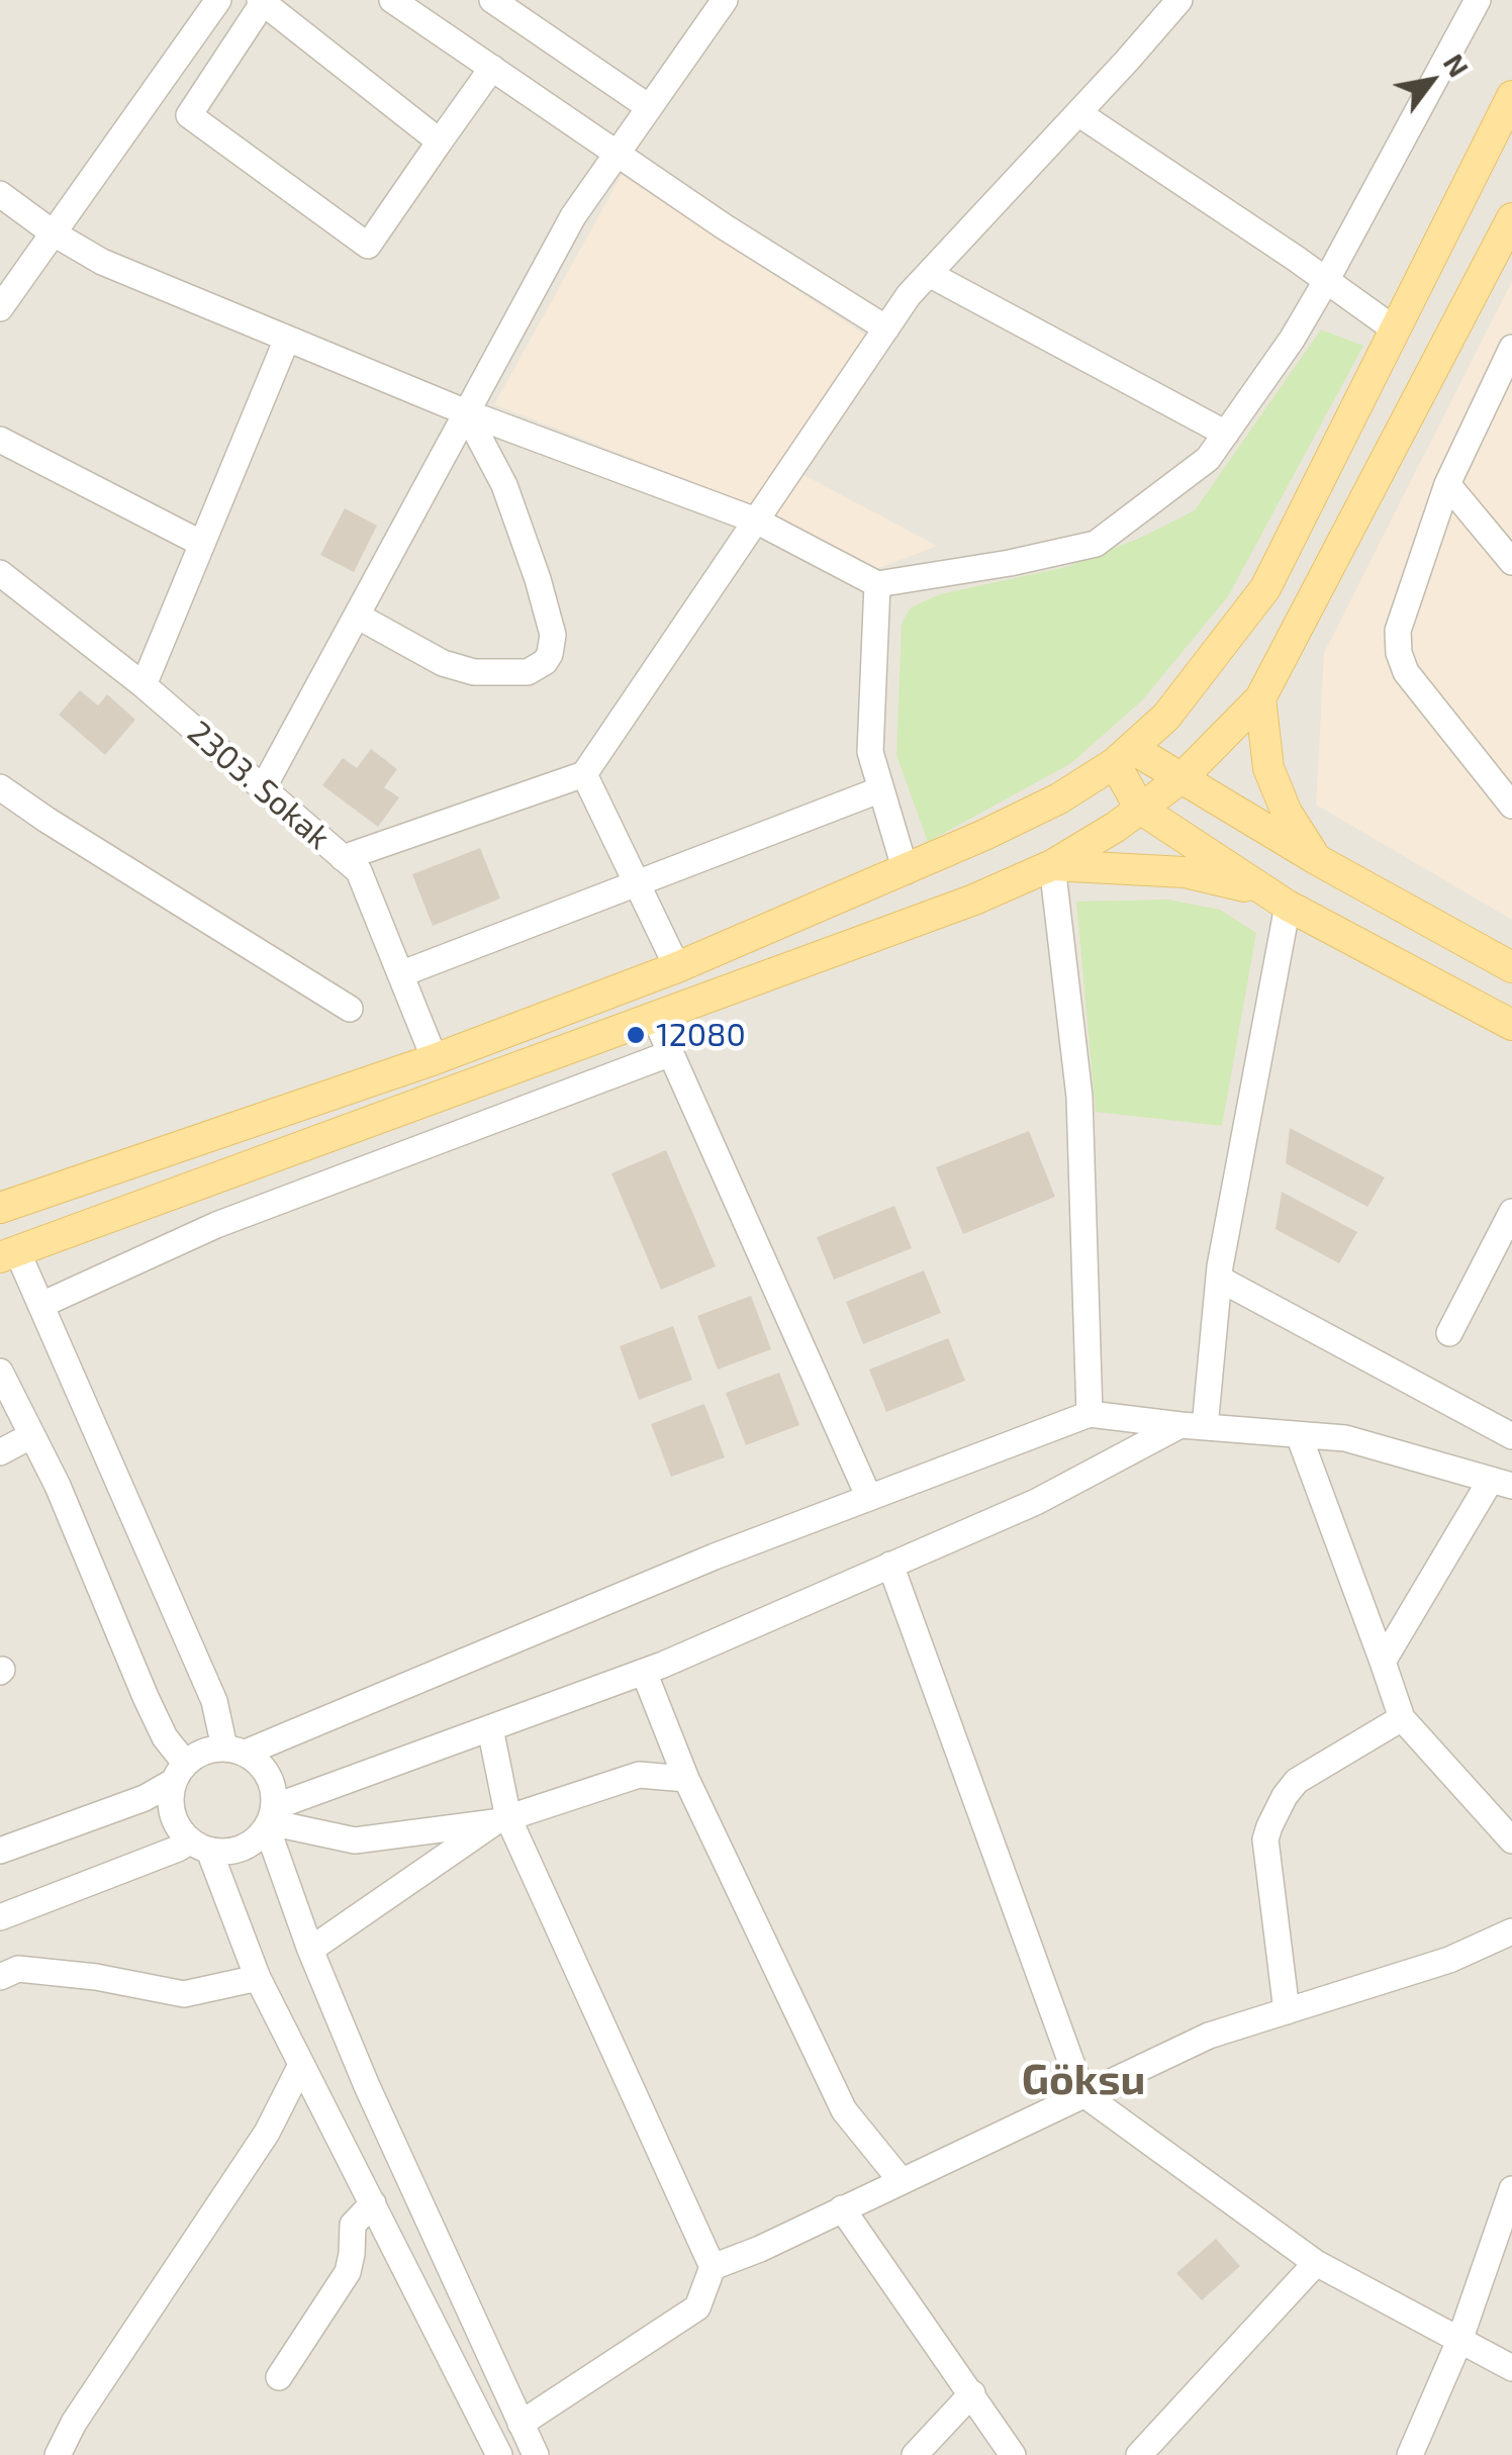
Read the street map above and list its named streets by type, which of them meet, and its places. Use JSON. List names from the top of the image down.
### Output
{
  "streets": {
    "street": ["2303. Sokak"]
  },
  "districts": ["Göksu"],
  "places": ["12080"],
  "north": "top right"
}
